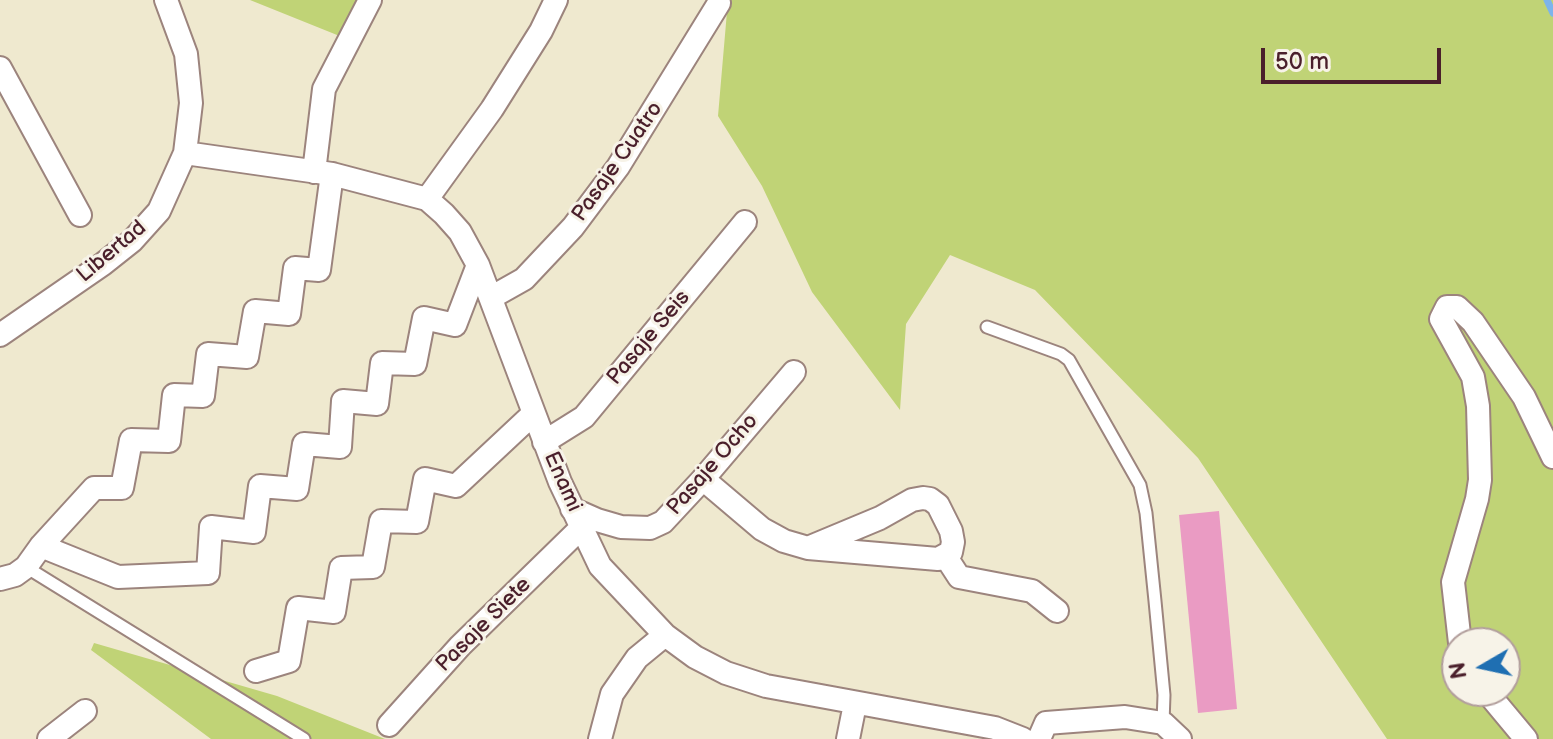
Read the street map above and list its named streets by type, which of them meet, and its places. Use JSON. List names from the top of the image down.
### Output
{
  "streets": {
    "street": [
      "Pasaje Cuatro",
      "Libertad",
      "Pasaje Seis",
      "Pasaje Ocho",
      "Enami",
      "Pasaje Siete"
    ]
  },
  "crossings": [
    ["Pasaje Cuatro", "Enami"],
    ["Libertad", "Enami"],
    ["Pasaje Seis", "Enami"],
    ["Pasaje Ocho", "Enami"],
    ["Pasaje Ocho", "Pasaje Siete"],
    ["Enami", "Pasaje Siete"]
  ],
  "scale_bar": "50 m",
  "north": "left"
}
